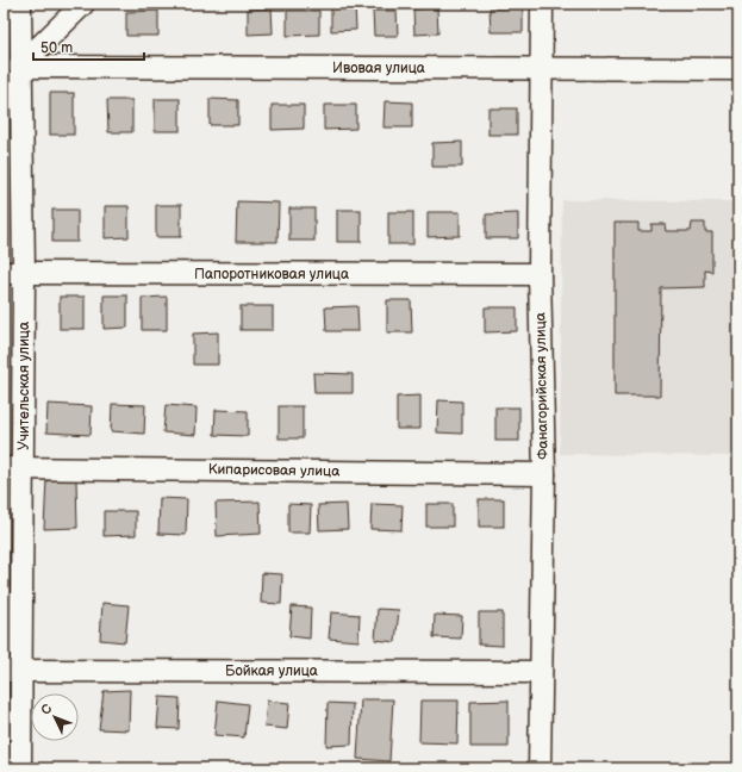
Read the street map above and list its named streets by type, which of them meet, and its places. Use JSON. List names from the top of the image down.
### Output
{
  "streets": {
    "street": [
      "Ивовая улица",
      "Папоротниковая улица",
      "Учительская улица",
      "Фанагорийская улица",
      "Кипарисовая улица",
      "Бойкая улица"
    ]
  },
  "crossings": [
    ["Ивовая улица", "Учительская улица"],
    ["Ивовая улица", "Фанагорийская улица"],
    ["Папоротниковая улица", "Учительская улица"],
    ["Папоротниковая улица", "Фанагорийская улица"],
    ["Учительская улица", "Кипарисовая улица"],
    ["Учительская улица", "Бойкая улица"],
    ["Фанагорийская улица", "Кипарисовая улица"],
    ["Фанагорийская улица", "Бойкая улица"]
  ],
  "scale_bar": "50 m",
  "north": "top left"
}
